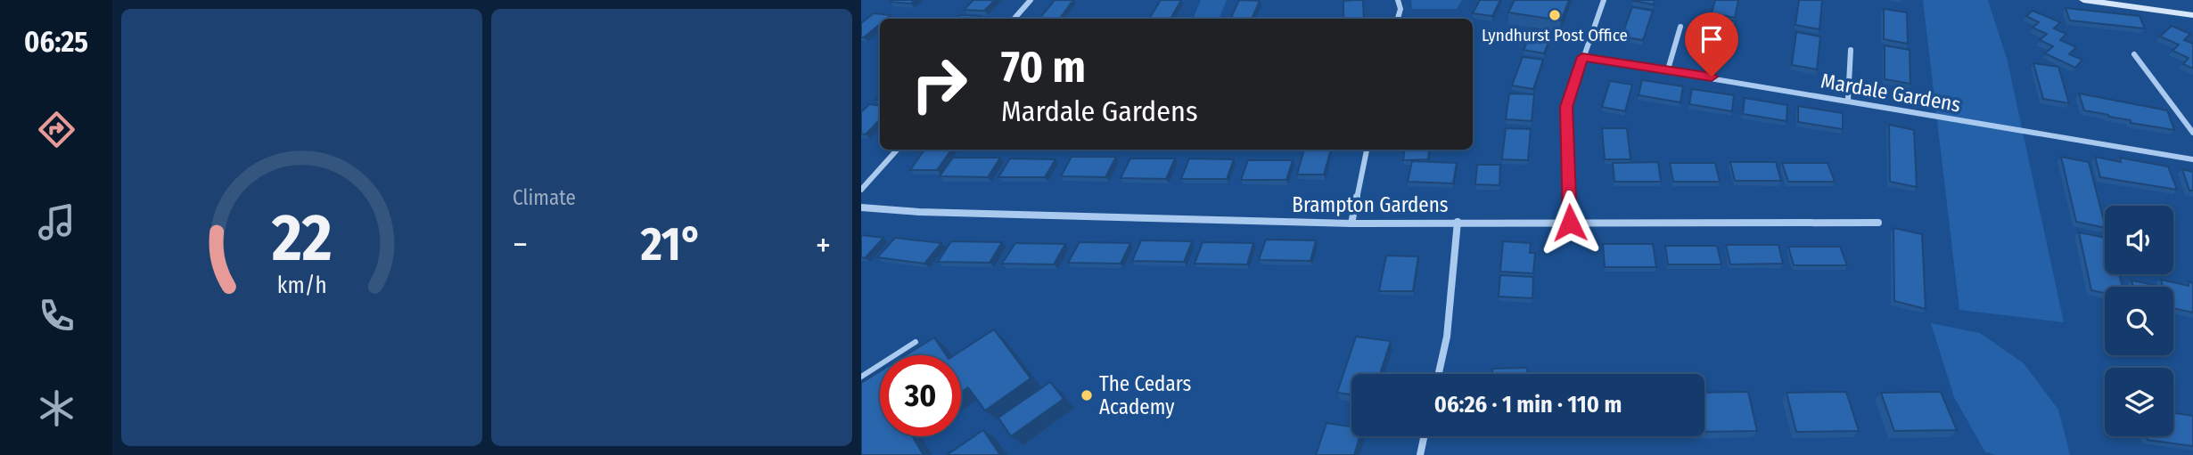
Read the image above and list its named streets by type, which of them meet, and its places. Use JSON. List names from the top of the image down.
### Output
{
  "streets": {
    "street": ["Mardale Gardens", "Brampton Gardens"]
  },
  "places": ["Lyndhurst Post Office", "The Cedars Academy"],
  "page": {
    "tabs": "06:25",
    "tile": "Climate",
    "turn": ["70 m", "Mardale Gardens"],
    "heat": ["−", "21°", "+"],
    "limit": "30",
    "trip": "06:26 · 1 min · 110 m",
    "gauge": ["22", "km/h"]
  }
}
